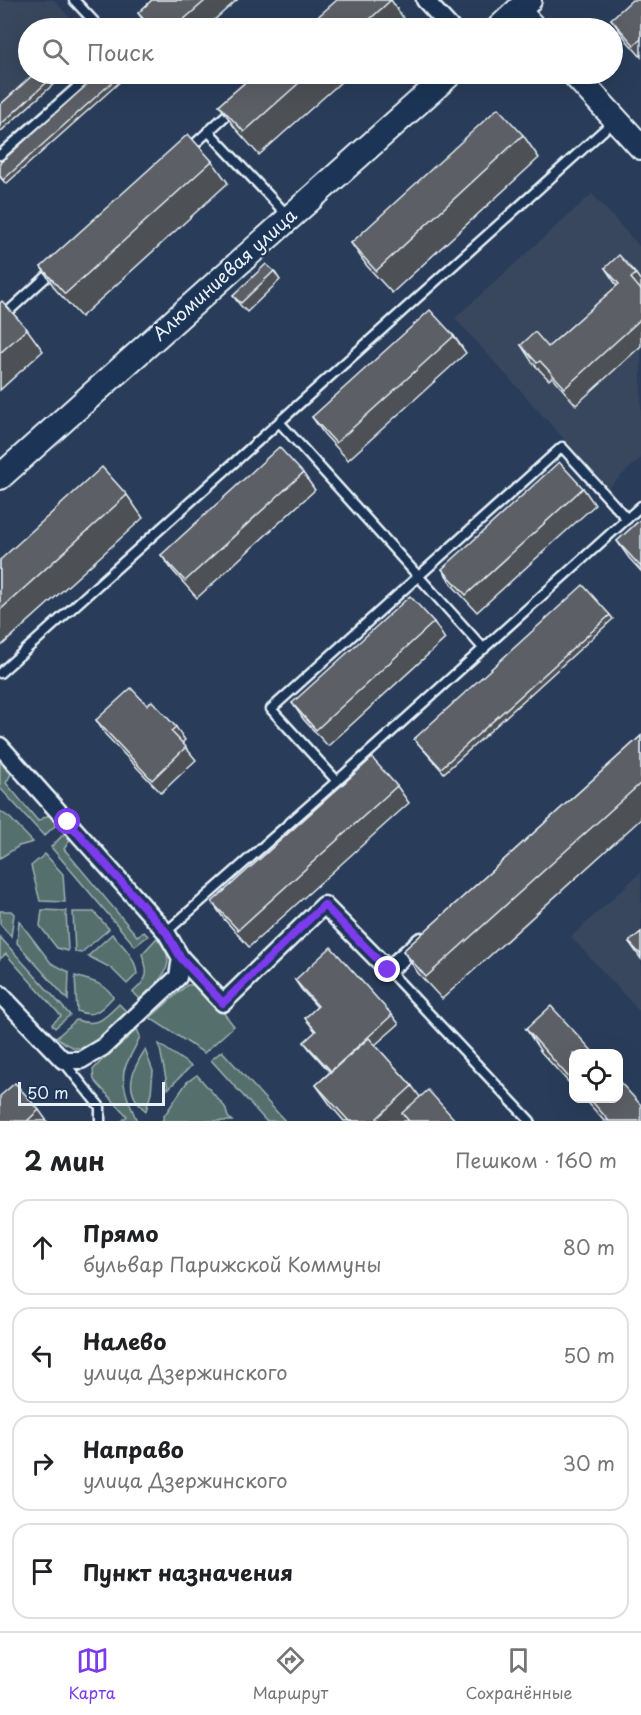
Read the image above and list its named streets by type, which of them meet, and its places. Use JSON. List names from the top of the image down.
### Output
{
  "streets": {
    "main road": ["Алюминиевая улица"]
  },
  "scale_bar": "50 m",
  "page": {
    "search": "Поиск",
    "scale": "50 m",
    "heading": ["2 мин", "Пешком · 160 m"],
    "list": [
      ["Прямо", "бульвар Парижской Коммуны", "80 m"],
      ["Налево", "улица Дзержинского", "50 m"],
      ["Направо", "улица Дзержинского", "30 m"],
      "Пункт назначения"
    ],
    "nav": ["Карта", "Маршрут", "Сохранённые"]
  }
}
